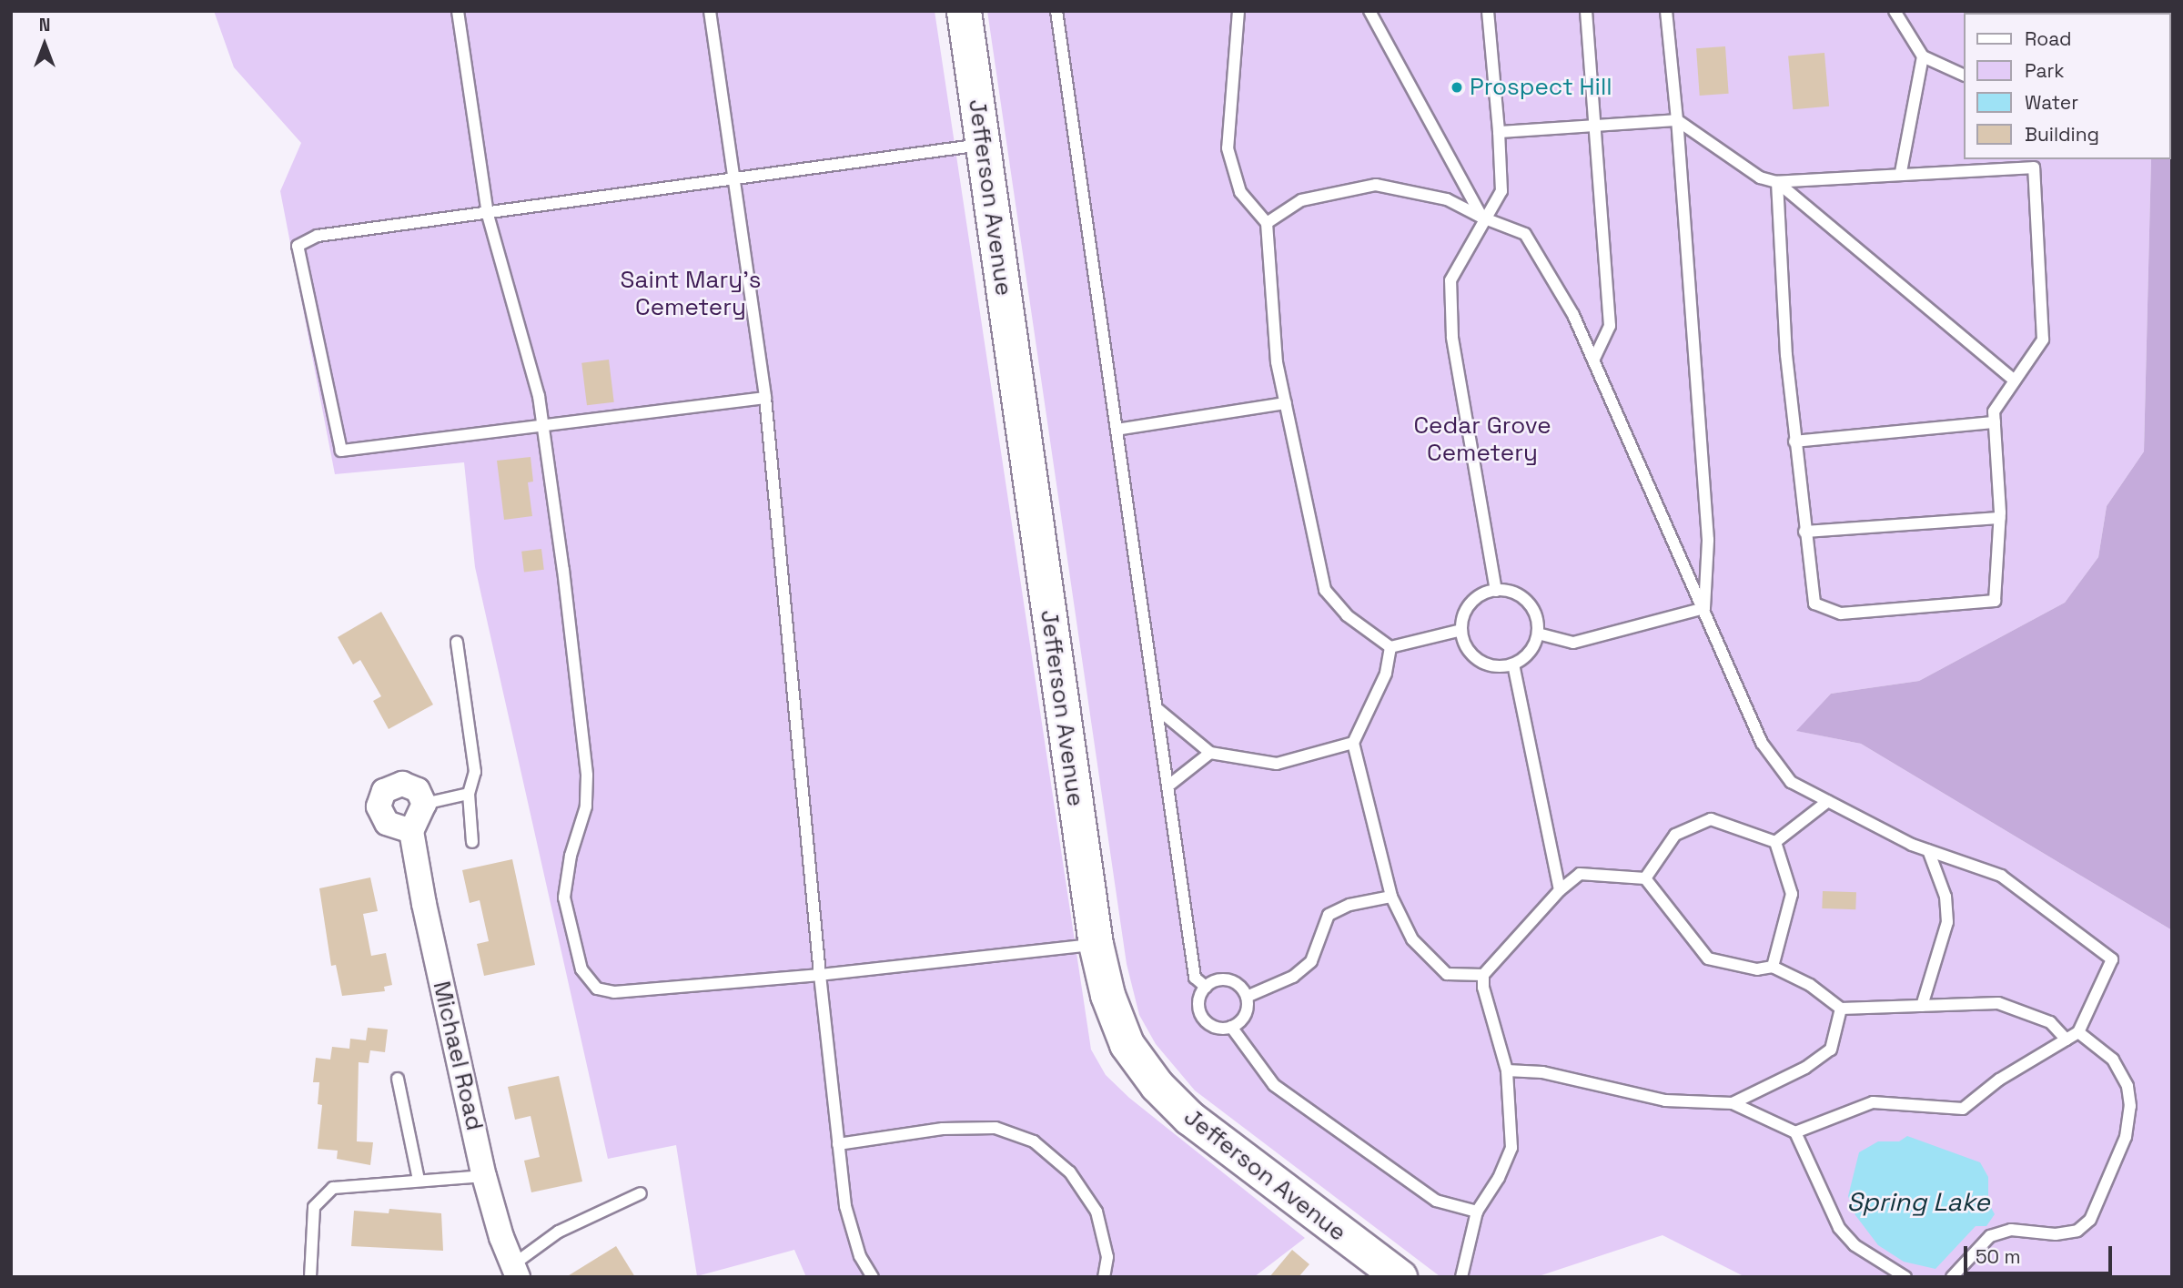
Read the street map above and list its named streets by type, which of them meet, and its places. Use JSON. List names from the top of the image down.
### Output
{
  "streets": {
    "main road": ["Jefferson Avenue"],
    "street": ["Michael Road"]
  },
  "water": ["Spring Lake"],
  "parks": ["Saint Mary's Cemetery", "Cedar Grove Cemetery"],
  "places": ["Prospect Hill"],
  "legend": [
    "Road",
    "Park",
    "Water",
    "Building"
  ],
  "scale_bar": "50 m",
  "north": "top"
}
